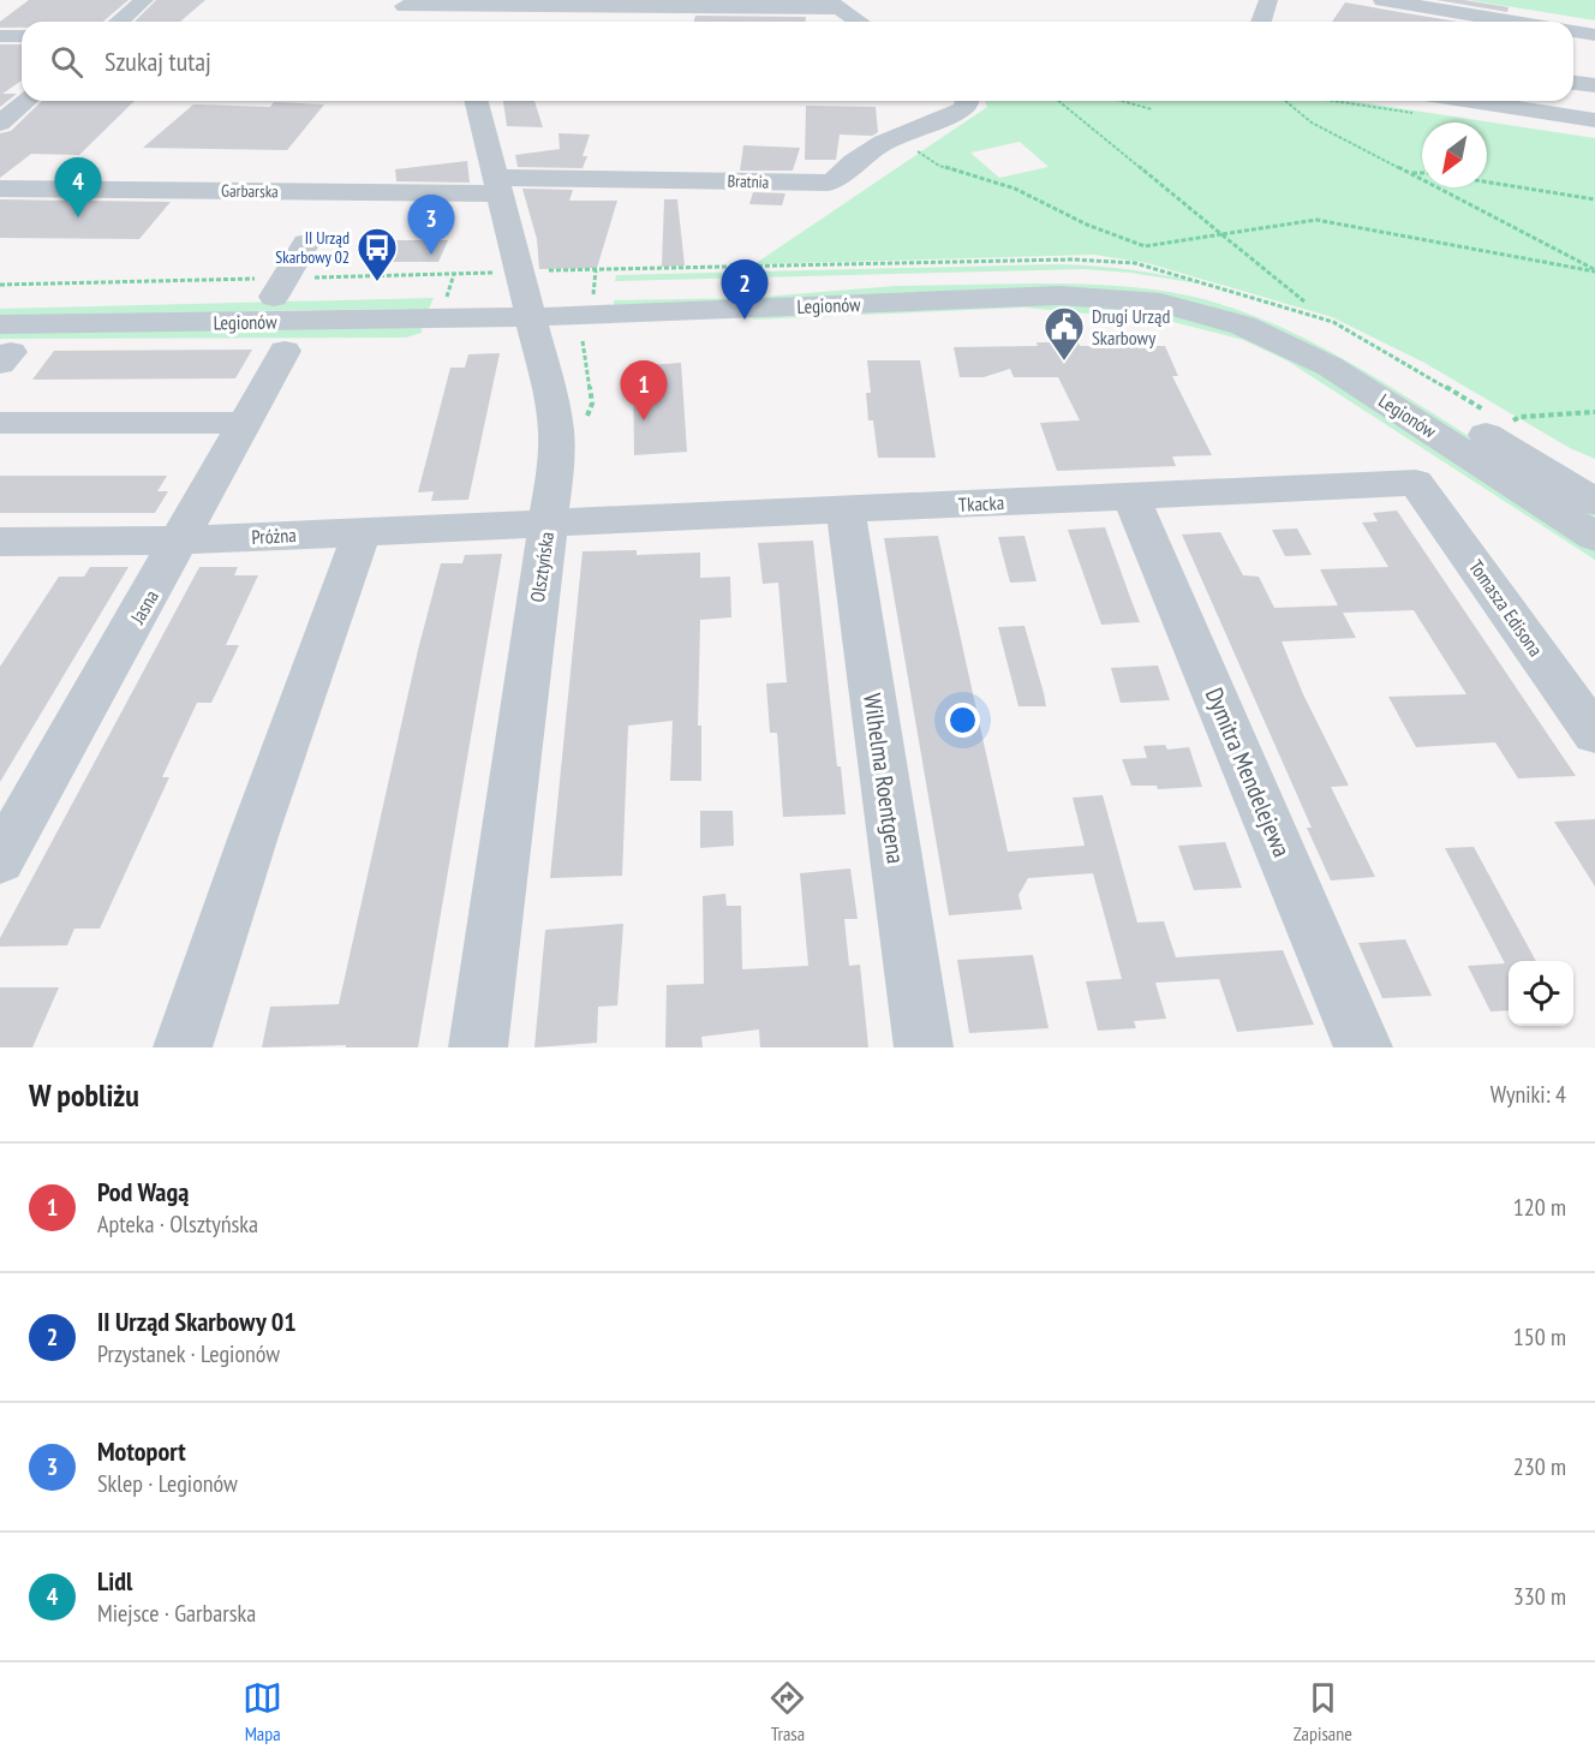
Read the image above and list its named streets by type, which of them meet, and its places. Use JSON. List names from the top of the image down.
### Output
{
  "streets": {
    "street": [
      "Bratnia",
      "Garbarska",
      "Legionów",
      "Tkacka",
      "Próżna",
      "Olsztyńska",
      "Jasna",
      "Tomasza Edisona",
      "Dymitra Mendelejewa",
      "Wilhelma Roentgena"
    ]
  },
  "crossings": [
    ["Bratnia", "Garbarska"],
    ["Bratnia", "Olsztyńska"],
    ["Garbarska", "Olsztyńska"],
    ["Legionów", "Olsztyńska"],
    ["Tkacka", "Próżna"],
    ["Tkacka", "Olsztyńska"],
    ["Tkacka", "Tomasza Edisona"],
    ["Tkacka", "Dymitra Mendelejewa"],
    ["Tkacka", "Wilhelma Roentgena"],
    ["Próżna", "Olsztyńska"],
    ["Próżna", "Jasna"]
  ],
  "places": {
    "bus stop": ["II Urząd Skarbowy 02"],
    "public building": ["Drugi Urząd Skarbowy"]
  },
  "north": "bottom left",
  "page": {
    "search": "Szukaj tutaj",
    "pins": [
      "4",
      "3",
      "2",
      "1"
    ],
    "heading": ["W pobliżu", "Wyniki: 4"],
    "list": [
      {
        "mark": "1",
        "name": "Pod Wagą",
        "note": "Apteka · Olsztyńska",
        "value": "120 m"
      },
      {
        "mark": "2",
        "name": "II Urząd Skarbowy 01",
        "note": "Przystanek · Legionów",
        "value": "150 m"
      },
      {
        "mark": "3",
        "name": "Motoport",
        "note": "Sklep · Legionów",
        "value": "230 m"
      },
      {
        "mark": "4",
        "name": "Lidl",
        "note": "Miejsce · Garbarska",
        "value": "330 m"
      }
    ],
    "nav": ["Mapa", "Trasa", "Zapisane"]
  }
}
